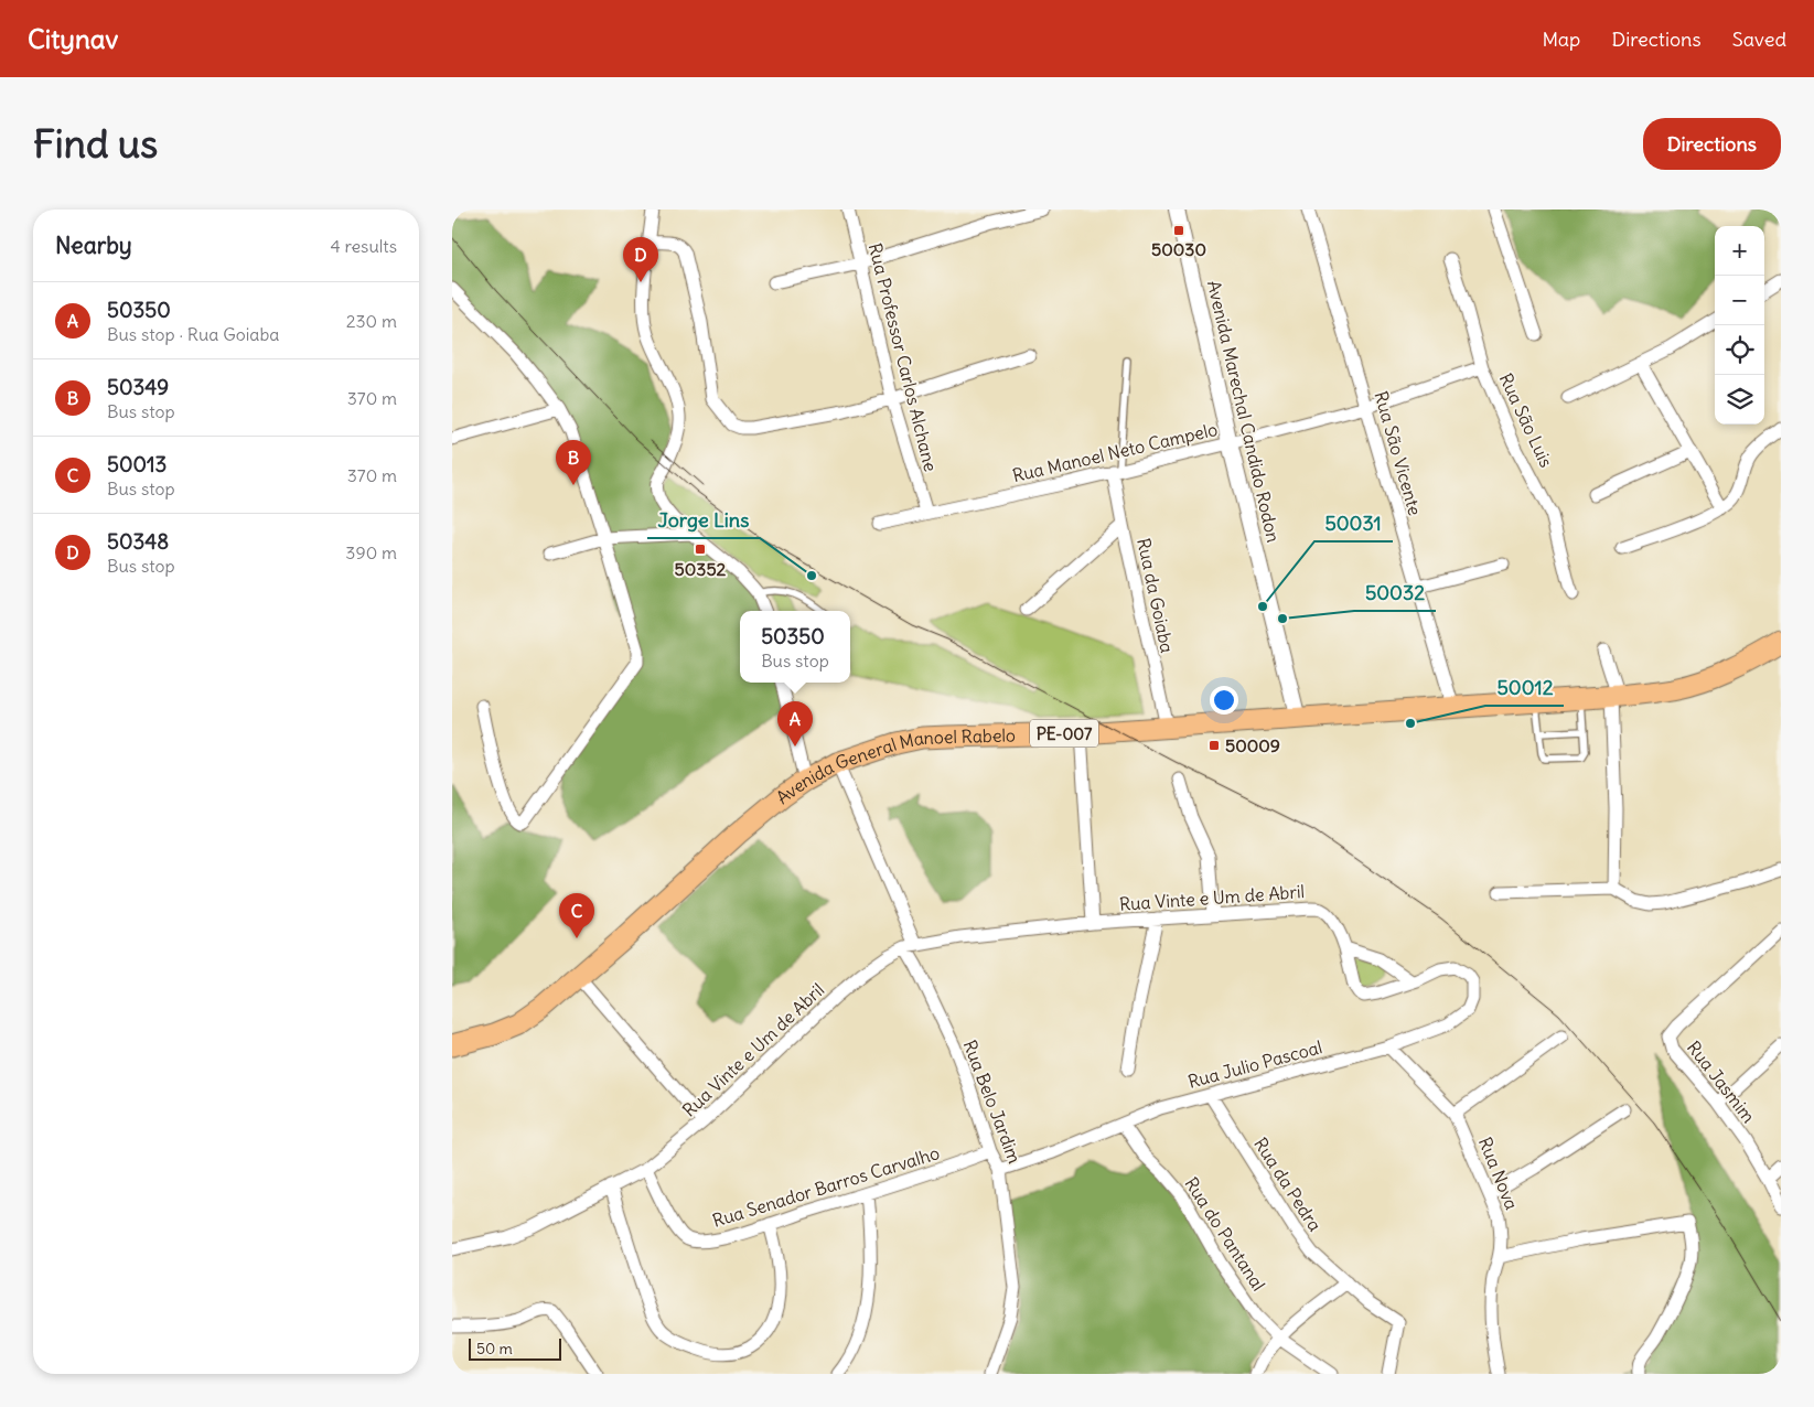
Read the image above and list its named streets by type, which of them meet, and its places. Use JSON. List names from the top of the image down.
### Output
{
  "streets": {
    "main road": ["PE-007", "Avenida General Manoel Rabelo"],
    "street": [
      "Rua Professor Carlos Alchane",
      "Avenida Marechal Candido Rodon",
      "Rua São Luis",
      "Rua Manoel Neto Campelo",
      "Rua São Vicente",
      "Rua da Goiaba",
      "Rua Vinte e Um de Abril",
      "Rua Julio Pascoal",
      "Rua Jasmim",
      "Rua Belo Jardim",
      "Rua Nova",
      "Rua da Pedra",
      "Rua Senador Barros Carvalho",
      "Rua do Pantanal"
    ]
  },
  "crossings": [
    ["Rua Professor Carlos Alchane", "Rua Manoel Neto Campelo"],
    ["Avenida Marechal Candido Rodon", "Rua Manoel Neto Campelo"],
    ["Avenida Marechal Candido Rodon", "Avenida General Manoel Rabelo"],
    ["Rua São Luis", "Rua Manoel Neto Campelo"],
    ["Rua Manoel Neto Campelo", "Rua São Vicente"],
    ["Rua Manoel Neto Campelo", "Rua da Goiaba"],
    ["Rua São Vicente", "Avenida General Manoel Rabelo"],
    ["Rua da Goiaba", "Avenida General Manoel Rabelo"],
    ["Avenida General Manoel Rabelo", "Rua Belo Jardim"],
    ["Rua Vinte e Um de Abril", "Rua Julio Pascoal"],
    ["Rua Vinte e Um de Abril", "Rua Belo Jardim"],
    ["Rua Vinte e Um de Abril", "Rua Senador Barros Carvalho"],
    ["Rua Julio Pascoal", "Rua Belo Jardim"],
    ["Rua Julio Pascoal", "Rua Nova"],
    ["Rua Julio Pascoal", "Rua da Pedra"],
    ["Rua Julio Pascoal", "Rua do Pantanal"],
    ["Rua Belo Jardim", "Rua Senador Barros Carvalho"]
  ],
  "places": {
    "transit": ["50030", "50352", "50009"],
    "other": [
      "Jorge Lins",
      "50031",
      "50032",
      "50012"
    ]
  },
  "scale_bar": "50 m",
  "page": {
    "header": "Citynav",
    "nav": ["Map", "Directions", "Saved"],
    "buttons": "Directions",
    "title": "Find us",
    "heading": ["Nearby", "4 results"],
    "map_buttons": ["+", "−"],
    "pins": [
      "D",
      "B",
      "A",
      "C"
    ],
    "list": [
      {
        "mark": "A",
        "name": "50350",
        "note": "Bus stop · Rua Goiaba",
        "value": "230 m"
      },
      {
        "mark": "B",
        "name": "50349",
        "note": "Bus stop",
        "value": "370 m"
      },
      {
        "mark": "C",
        "name": "50013",
        "note": "Bus stop",
        "value": "370 m"
      },
      {
        "mark": "D",
        "name": "50348",
        "note": "Bus stop",
        "value": "390 m"
      }
    ],
    "popup": ["50350", "Bus stop"],
    "scale": "50 m"
  }
}
